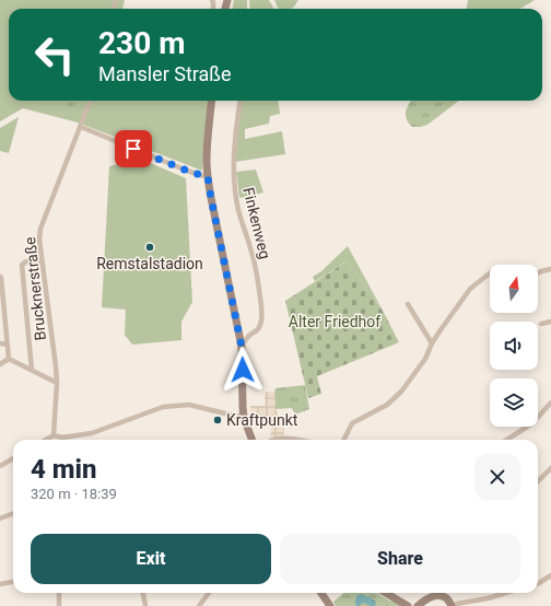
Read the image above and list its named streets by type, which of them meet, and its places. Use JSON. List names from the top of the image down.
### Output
{
  "streets": {
    "street": ["Finkenweg", "Brucknerstraße"]
  },
  "parks": ["Alter Friedhof"],
  "places": ["Remstalstadion", "Kraftpunkt"],
  "north": "top",
  "page": {
    "turn": ["230 m", "Mansler Straße"],
    "heading": ["4 min", "320 m · 18:39"],
    "buttons": ["Exit", "Share"]
  }
}
